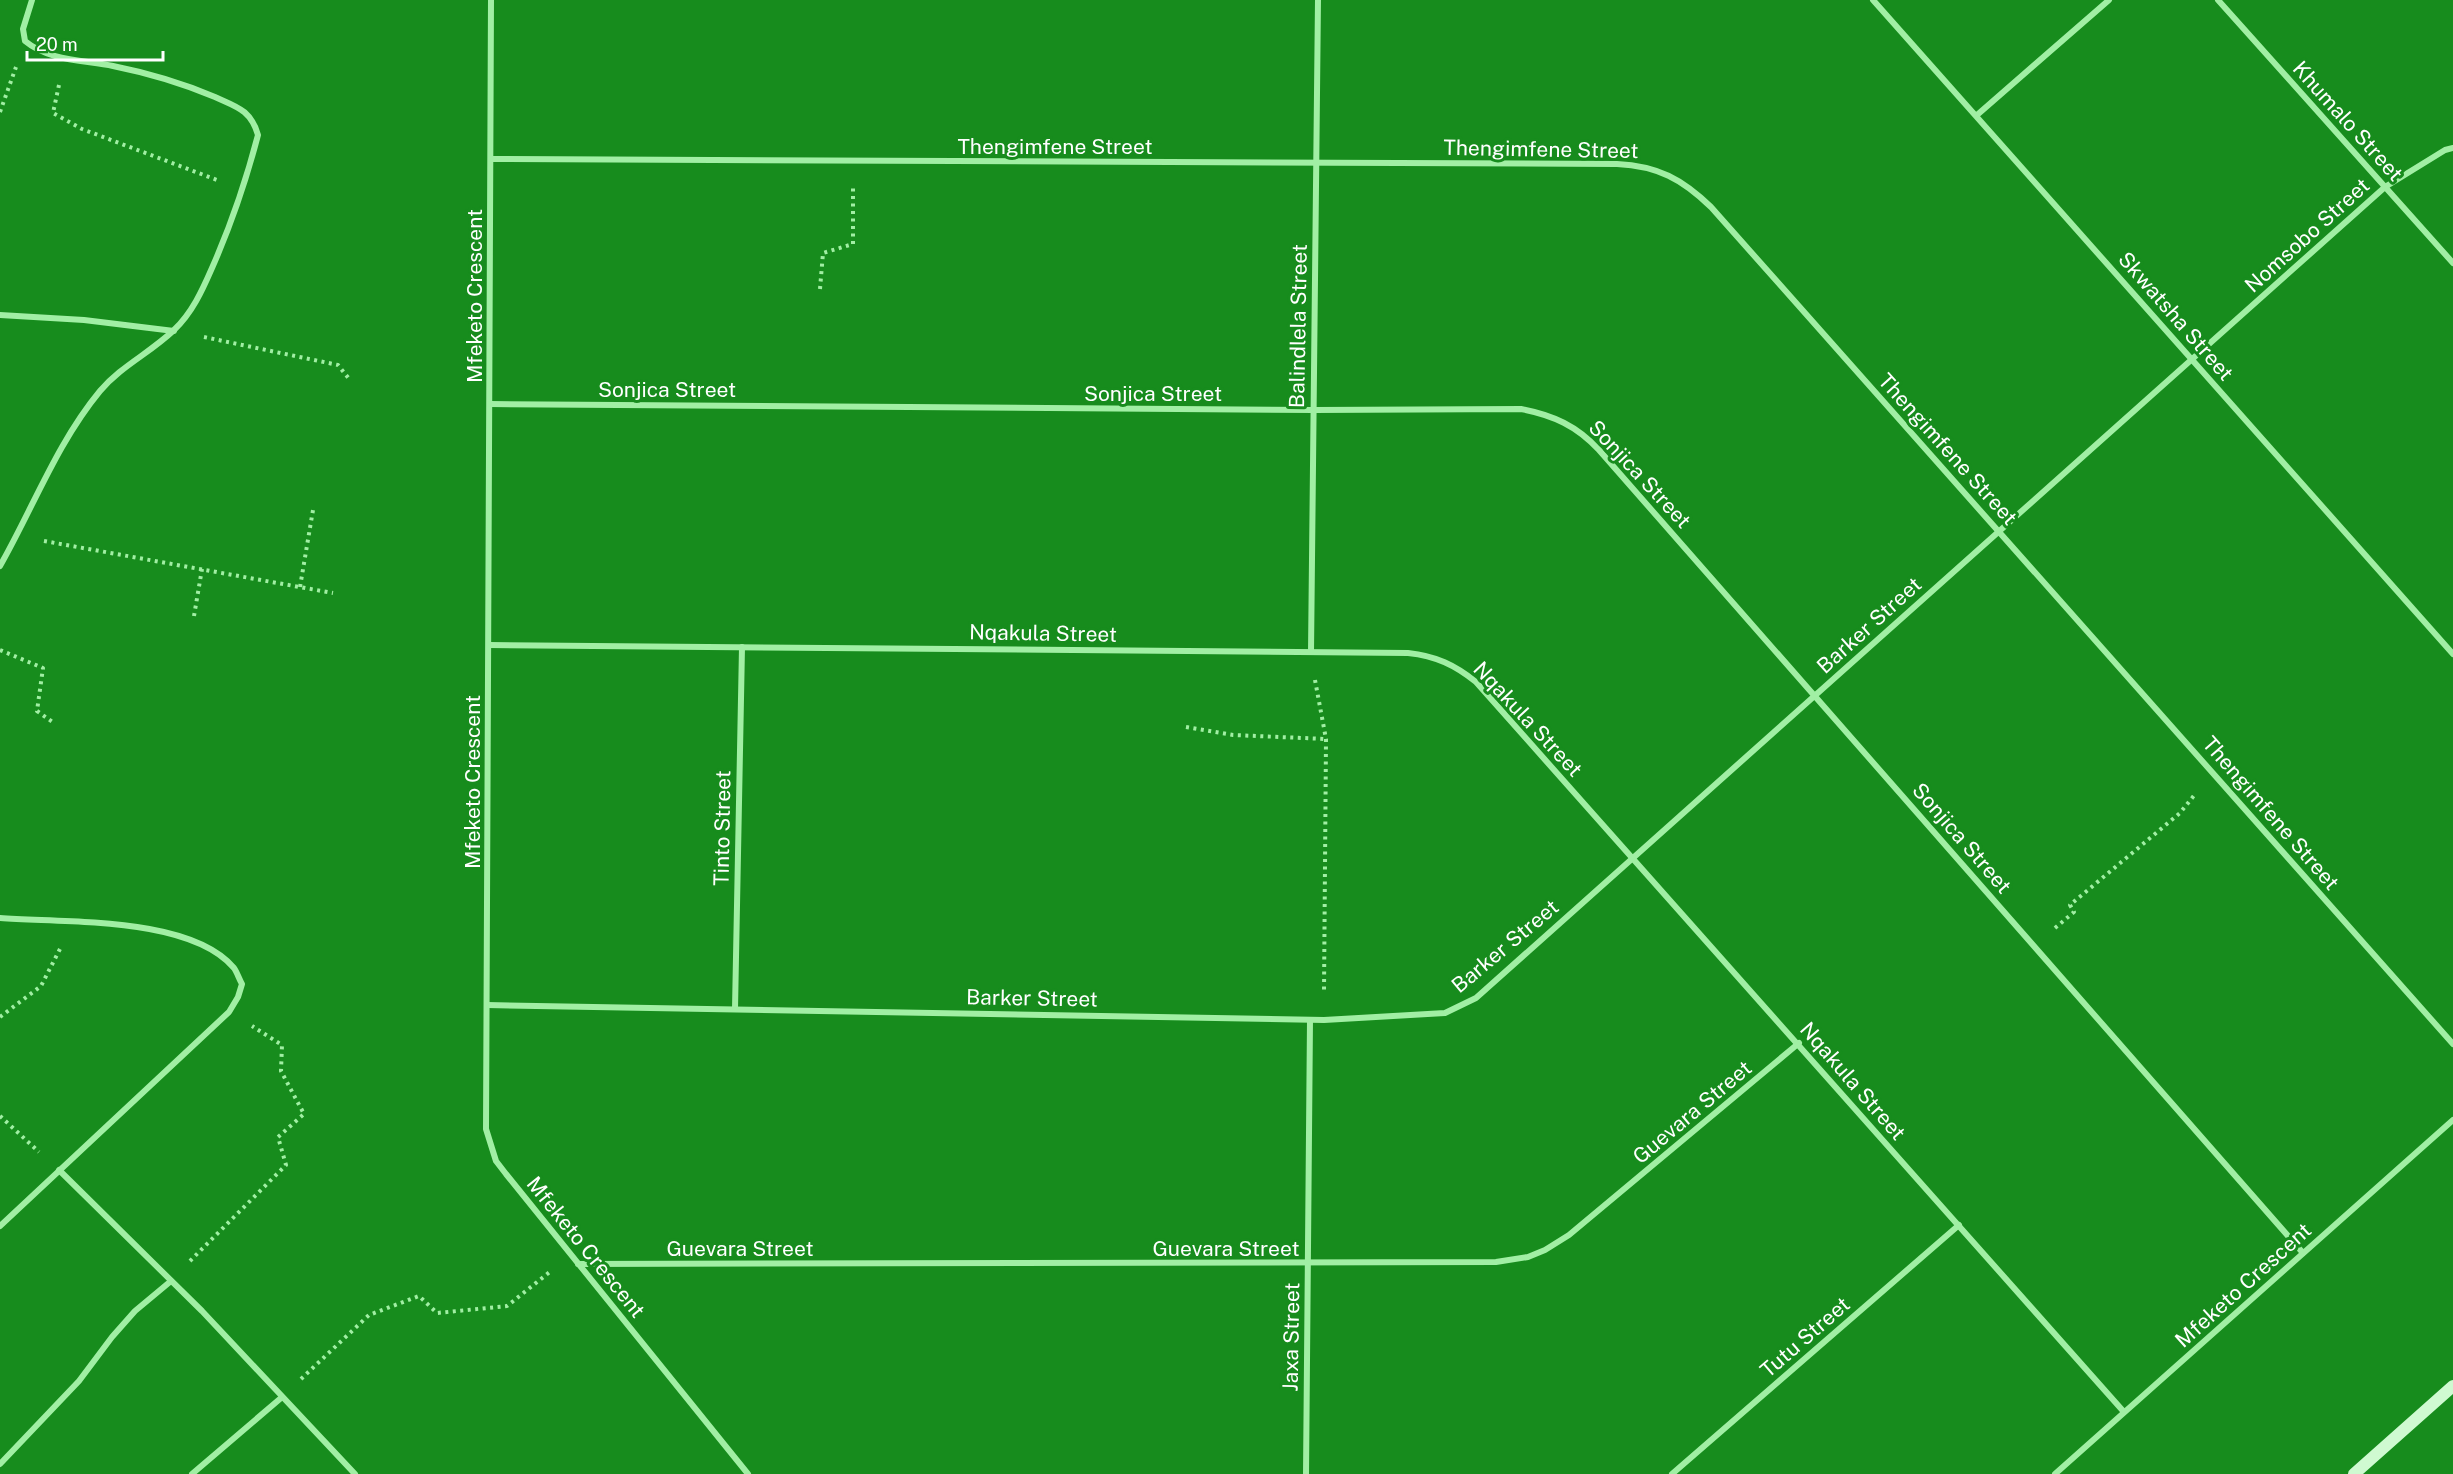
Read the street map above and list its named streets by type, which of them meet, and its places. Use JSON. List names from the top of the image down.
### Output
{
  "streets": {
    "street": [
      "Khumalo Street",
      "Thengimfene Street",
      "Nomsobo Street",
      "Mfeketo Crescent",
      "Skwatsha Street",
      "Balindlela Street",
      "Sonjica Street",
      "Barker Street",
      "Nqakula Street",
      "Tinto Street",
      "Guevara Street",
      "Jaxa Street",
      "Tutu Street"
    ]
  },
  "crossings": [
    ["Khumalo Street", "Nomsobo Street"],
    ["Thengimfene Street", "Mfeketo Crescent"],
    ["Thengimfene Street", "Balindlela Street"],
    ["Thengimfene Street", "Barker Street"],
    ["Nomsobo Street", "Skwatsha Street"],
    ["Nomsobo Street", "Barker Street"],
    ["Mfeketo Crescent", "Sonjica Street"],
    ["Mfeketo Crescent", "Barker Street"],
    ["Mfeketo Crescent", "Nqakula Street"],
    ["Mfeketo Crescent", "Guevara Street"],
    ["Skwatsha Street", "Barker Street"],
    ["Balindlela Street", "Sonjica Street"],
    ["Balindlela Street", "Nqakula Street"],
    ["Sonjica Street", "Barker Street"],
    ["Barker Street", "Nqakula Street"],
    ["Barker Street", "Tinto Street"],
    ["Barker Street", "Jaxa Street"],
    ["Nqakula Street", "Tinto Street"],
    ["Nqakula Street", "Guevara Street"],
    ["Nqakula Street", "Tutu Street"],
    ["Guevara Street", "Jaxa Street"]
  ],
  "scale_bar": "20 m"
}
